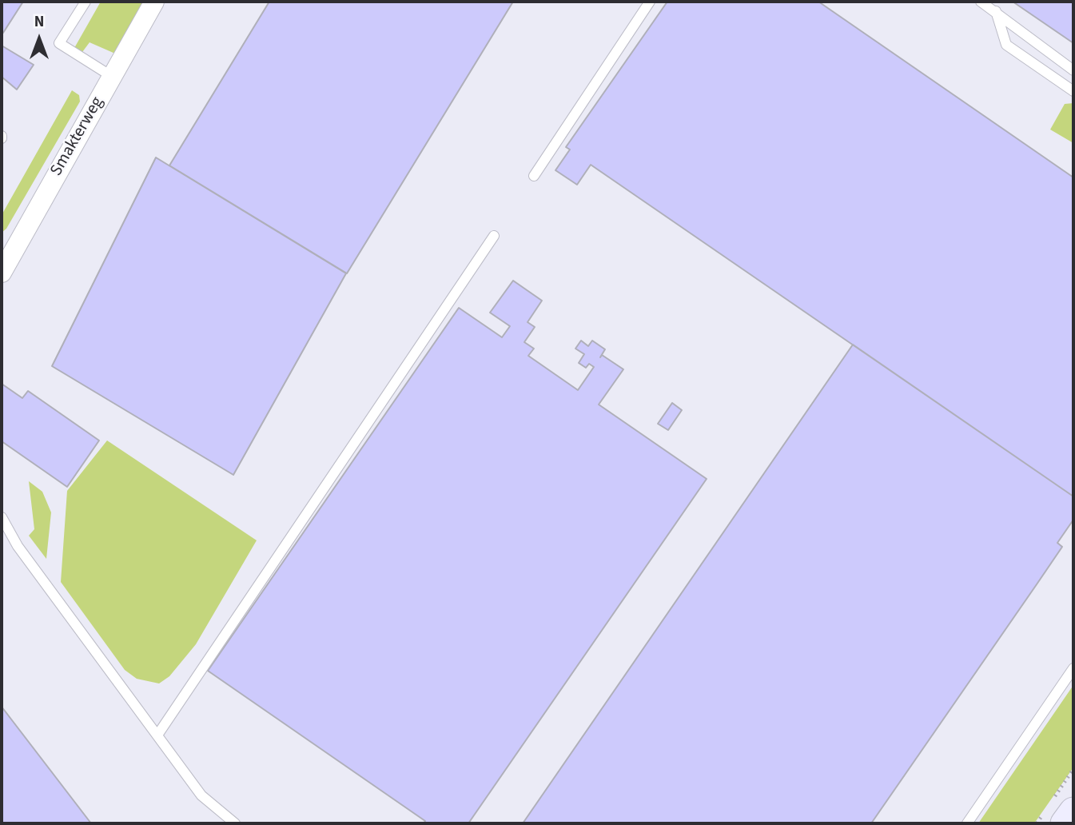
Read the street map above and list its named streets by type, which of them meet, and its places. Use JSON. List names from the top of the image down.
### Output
{
  "streets": {
    "street": ["Smakterweg"]
  },
  "north": "top"
}
